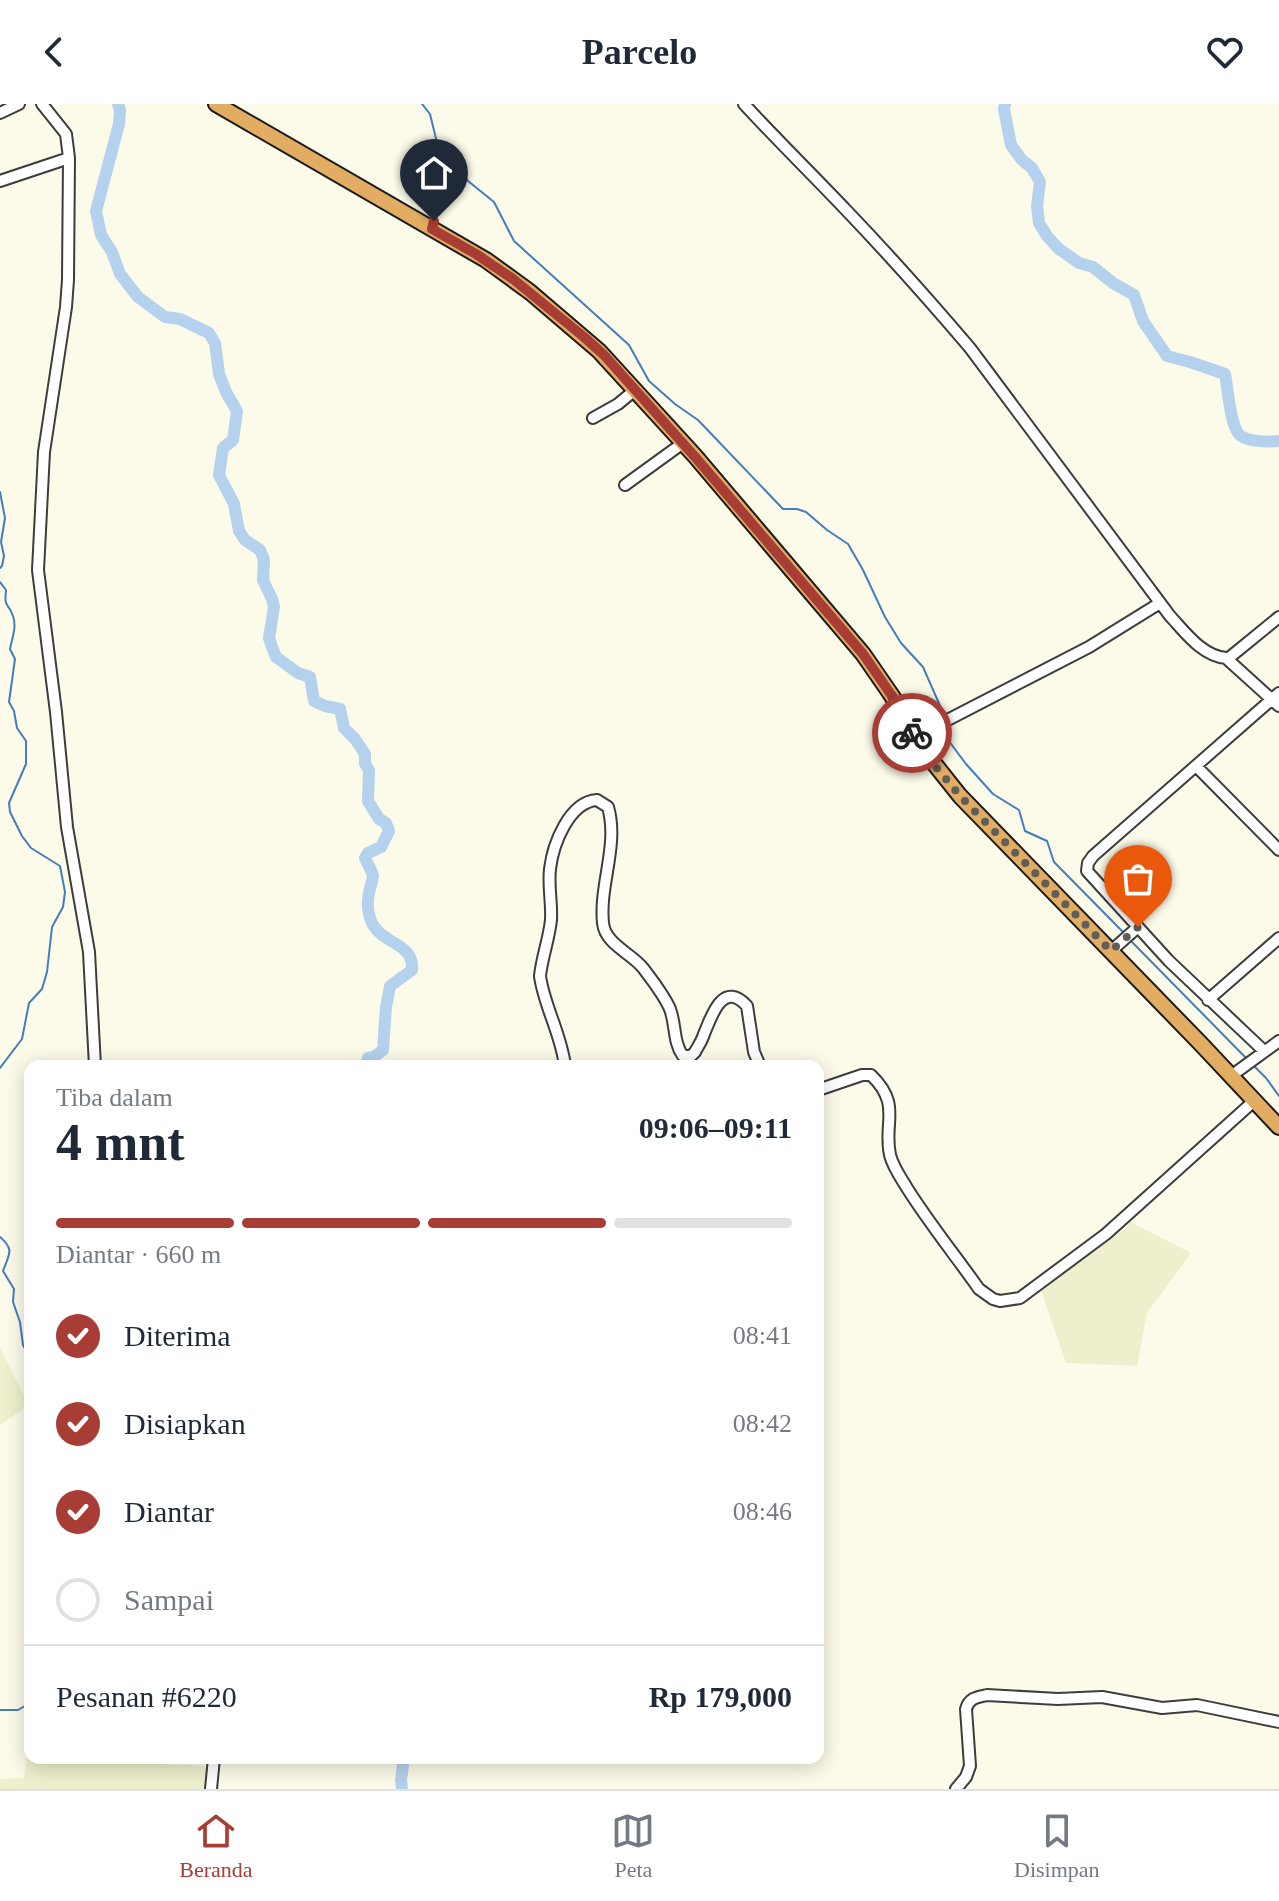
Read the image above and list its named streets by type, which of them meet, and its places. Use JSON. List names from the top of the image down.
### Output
{
  "page": {
    "header": "Parcelo",
    "heading": ["4 mnt", "Tiba dalam", "09:06–09:11"],
    "panel": ["Pesanan #6220", "Rp 179,000"],
    "bar": "Diantar · 660 m",
    "list": [
      ["Diterima", "08:41"],
      ["Disiapkan", "08:42"],
      ["Diantar", "08:46"],
      "Sampai"
    ],
    "tabs": ["Beranda", "Peta", "Disimpan"]
  }
}
